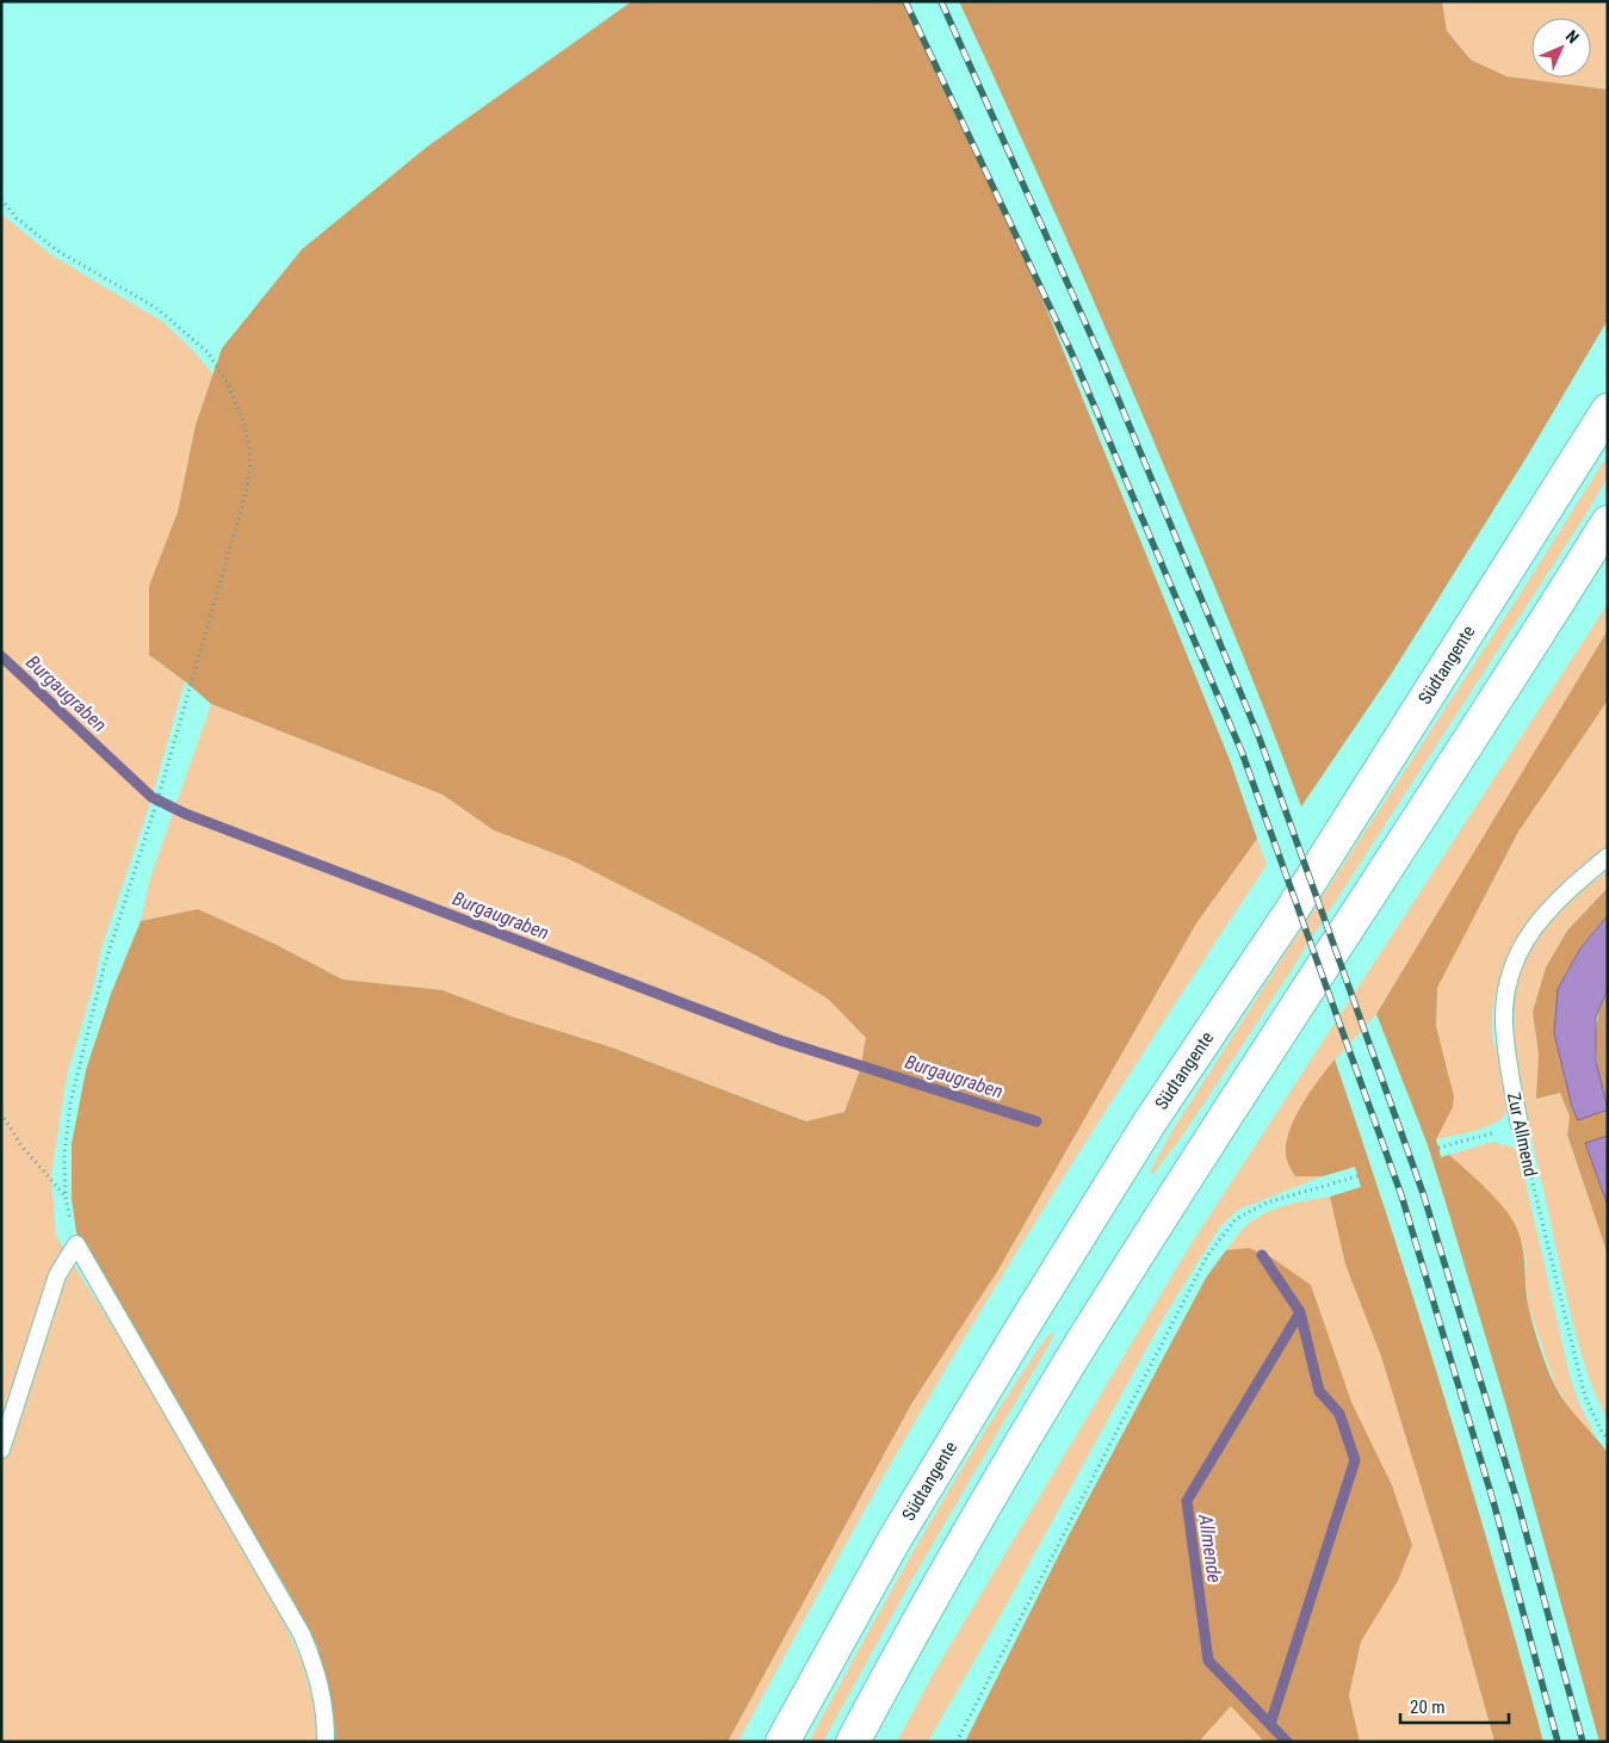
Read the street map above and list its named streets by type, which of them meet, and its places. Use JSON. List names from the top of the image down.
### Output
{
  "streets": {
    "highway": ["Südtangente"],
    "lane": ["Zur Allmend"]
  },
  "water": ["Burgaugraben", "Allmende"],
  "scale_bar": "20 m",
  "north": "top right"
}
